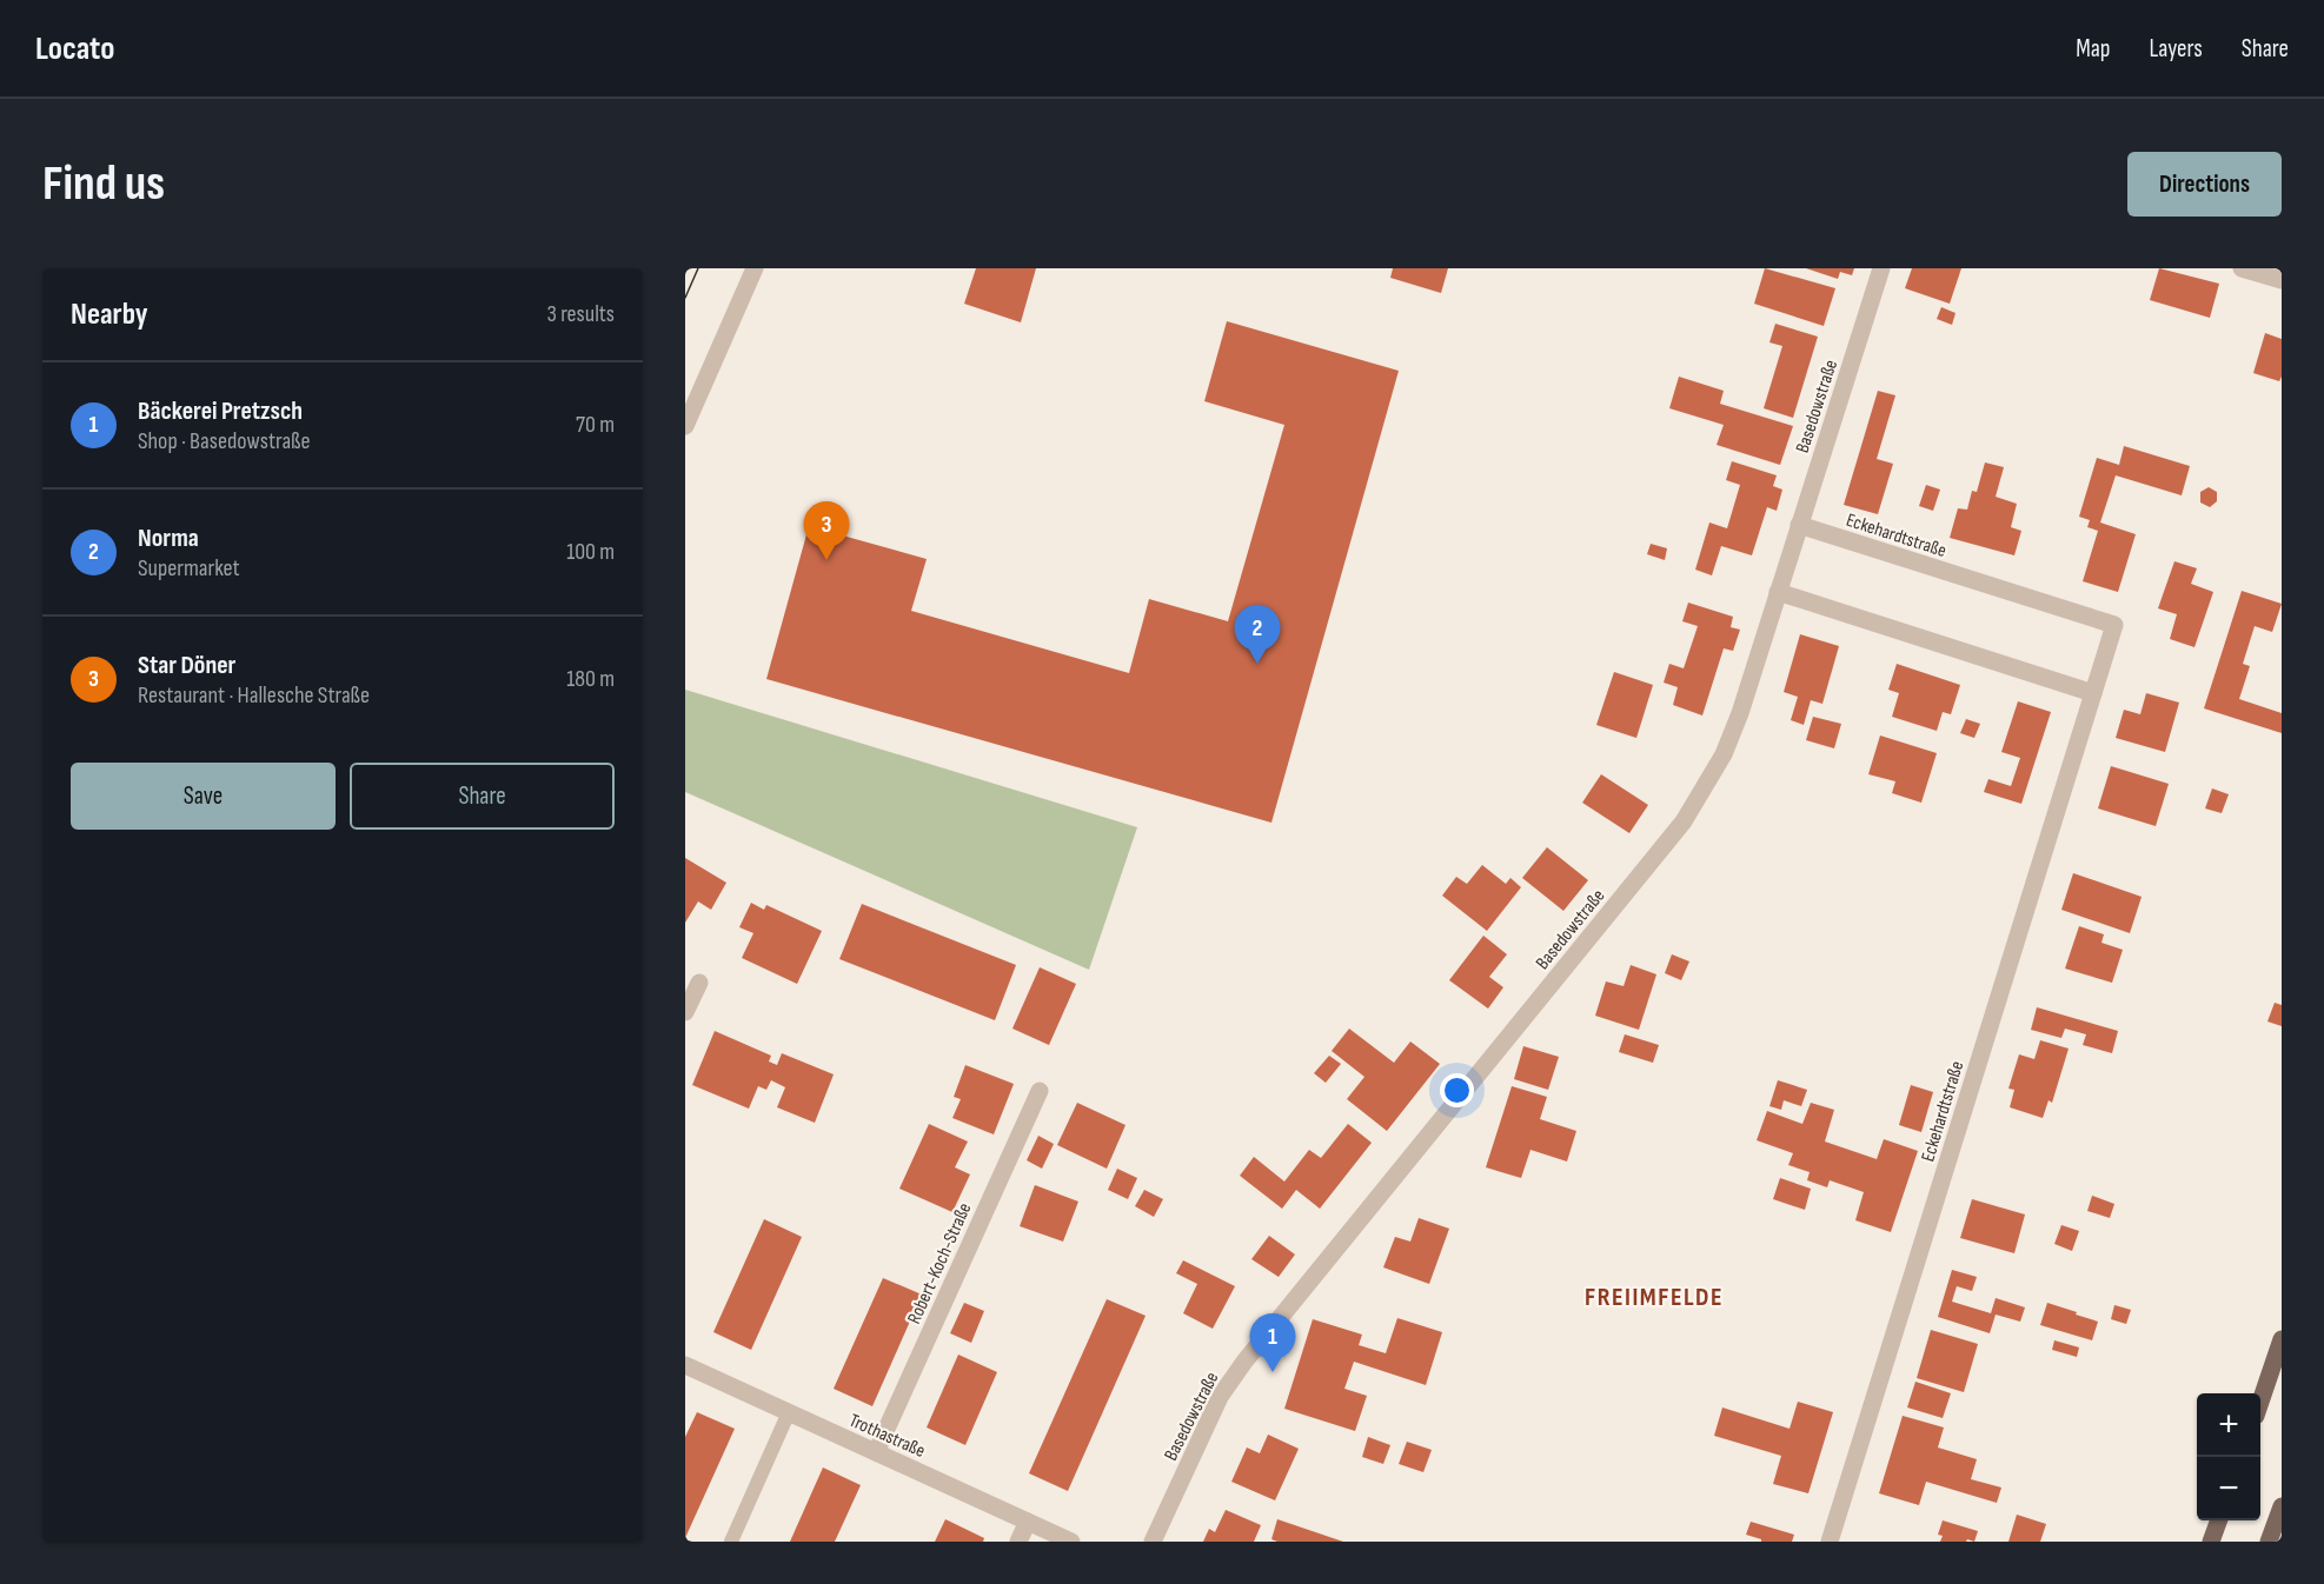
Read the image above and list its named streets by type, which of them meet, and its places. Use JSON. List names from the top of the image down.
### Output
{
  "streets": {
    "street": [
      "Basedowstraße",
      "Eckehardtstraße",
      "Robert-Koch-Straße",
      "Trothastraße"
    ]
  },
  "crossings": [
    ["Basedowstraße", "Eckehardtstraße"],
    ["Robert-Koch-Straße", "Trothastraße"]
  ],
  "districts": ["FREIIMFELDE"],
  "page": {
    "header": "Locato",
    "nav": ["Map", "Layers", "Share"],
    "buttons": [
      "Directions",
      ["Save", "Share"]
    ],
    "title": "Find us",
    "heading": ["Nearby", "3 results"],
    "list": [
      {
        "mark": "1",
        "name": "Bäckerei Pretzsch",
        "note": "Shop · Basedowstraße",
        "value": "70 m"
      },
      {
        "mark": "2",
        "name": "Norma",
        "note": "Supermarket",
        "value": "100 m"
      },
      {
        "mark": "3",
        "name": "Star Döner",
        "note": "Restaurant · Hallesche Straße",
        "value": "180 m"
      }
    ],
    "pins": ["3", "2", "1"],
    "map_buttons": ["+", "−"]
  }
}
